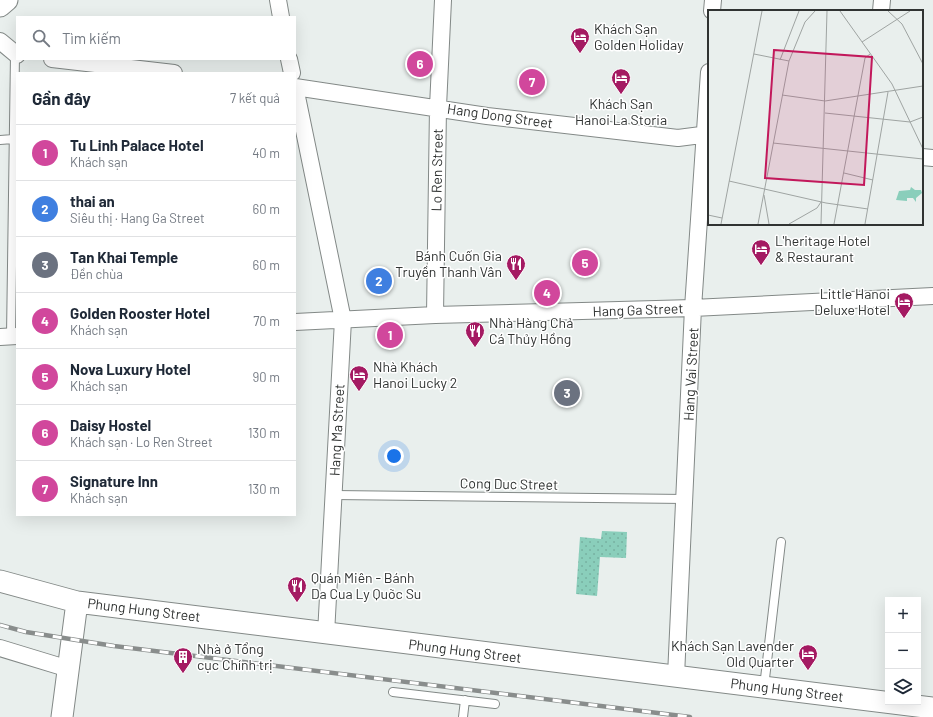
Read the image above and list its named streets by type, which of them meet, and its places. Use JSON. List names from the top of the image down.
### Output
{
  "streets": {
    "street": [
      "Hang Dong Street",
      "Lo Ren Street",
      "Hang Ga Street",
      "Hang Vai Street",
      "Hang Ma Street",
      "Phung Hung Street"
    ],
    "lane": ["Cong Duc Street"]
  },
  "crossings": [
    ["Hang Dong Street", "Lo Ren Street"],
    ["Hang Dong Street", "Hang Vai Street"],
    ["Lo Ren Street", "Hang Ga Street"],
    ["Hang Ga Street", "Hang Vai Street"],
    ["Hang Ga Street", "Hang Ma Street"],
    ["Hang Vai Street", "Cong Duc Street"],
    ["Hang Vai Street", "Phung Hung Street"],
    ["Hang Ma Street", "Cong Duc Street"],
    ["Hang Ma Street", "Phung Hung Street"]
  ],
  "places": {
    "hotel": [
      "Khách Sạn Golden Holiday",
      "Khách Sạn Hanoi La Storia",
      "L'heritage Hotel & Restaurant",
      "Little Hanoi Deluxe Hotel",
      "Nhà Khách Hanoi Lucky 2",
      "Khách Sạn Lavender Old Quarter"
    ],
    "restaurant": ["Bánh Cuốn Gia Truyền Thanh Vân", "Nhà Hàng Chả Cá Thủy Hồng", "Quán Miên - Bánh Da Cua Ly Quõc Su"],
    "building": ["Nhà ở Tổng cục Chính trị"]
  },
  "page": {
    "search": "Tìm kiếm",
    "pins": [
      "6",
      "7",
      "5",
      "2",
      "4",
      "1",
      "3"
    ],
    "heading": ["Gần đây", "7 kết quả"],
    "list": [
      {
        "mark": "1",
        "name": "Tu Linh Palace Hotel",
        "note": "Khách sạn",
        "value": "40 m"
      },
      {
        "mark": "2",
        "name": "thai an",
        "note": "Siêu thị · Hang Ga Street",
        "value": "60 m"
      },
      {
        "mark": "3",
        "name": "Tan Khai Temple",
        "note": "Đền chùa",
        "value": "60 m"
      },
      {
        "mark": "4",
        "name": "Golden Rooster Hotel",
        "note": "Khách sạn",
        "value": "70 m"
      },
      {
        "mark": "5",
        "name": "Nova Luxury Hotel",
        "note": "Khách sạn",
        "value": "90 m"
      },
      {
        "mark": "6",
        "name": "Daisy Hostel",
        "note": "Khách sạn · Lo Ren Street",
        "value": "130 m"
      },
      {
        "mark": "7",
        "name": "Signature Inn",
        "note": "Khách sạn",
        "value": "130 m"
      }
    ],
    "map_buttons": ["+", "−"]
  }
}
